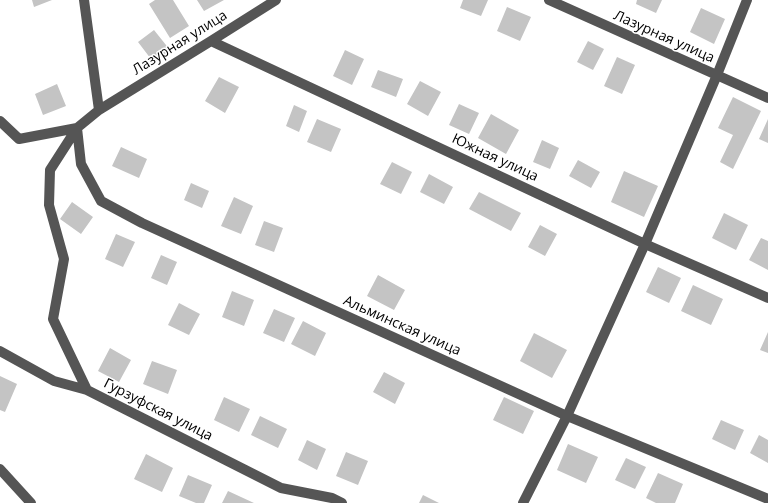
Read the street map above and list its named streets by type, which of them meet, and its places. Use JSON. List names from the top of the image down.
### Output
{
  "streets": {
    "street": [
      "Лазурная улица",
      "Южная улица",
      "Альминская улица",
      "Гурзуфская улица"
    ]
  },
  "crossings": [
    ["Лазурная улица", "Южная улица"],
    ["Лазурная улица", "Альминская улица"],
    ["Лазурная улица", "Гурзуфская улица"],
    ["Альминская улица", "Гурзуфская улица"]
  ]
}
